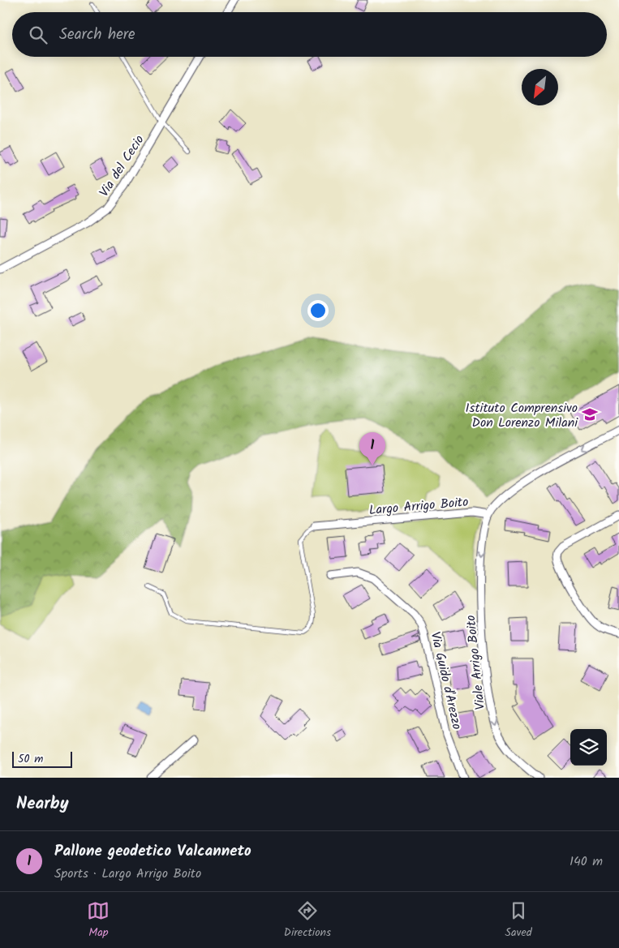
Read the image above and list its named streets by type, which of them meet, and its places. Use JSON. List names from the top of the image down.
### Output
{
  "streets": {
    "street": [
      "Via del Cecio",
      "Largo Arrigo Boito",
      "Viale Arrigo Boito",
      "Via Guido d'Arezzo"
    ]
  },
  "crossings": [
    ["Largo Arrigo Boito", "Viale Arrigo Boito"]
  ],
  "one_way": ["Viale Arrigo Boito"],
  "places": {
    "school or university": ["Istituto Comprensivo Don Lorenzo Milani"]
  },
  "scale_bar": "50 m",
  "north": "bottom left",
  "page": {
    "search": "Search here",
    "pins": "1",
    "scale": "50 m",
    "heading": "Nearby",
    "list": [
      {
        "mark": "1",
        "name": "Pallone geodetico Valcanneto",
        "note": "Sports · Largo Arrigo Boito",
        "value": "140 m"
      }
    ],
    "nav": ["Map", "Directions", "Saved"]
  }
}
